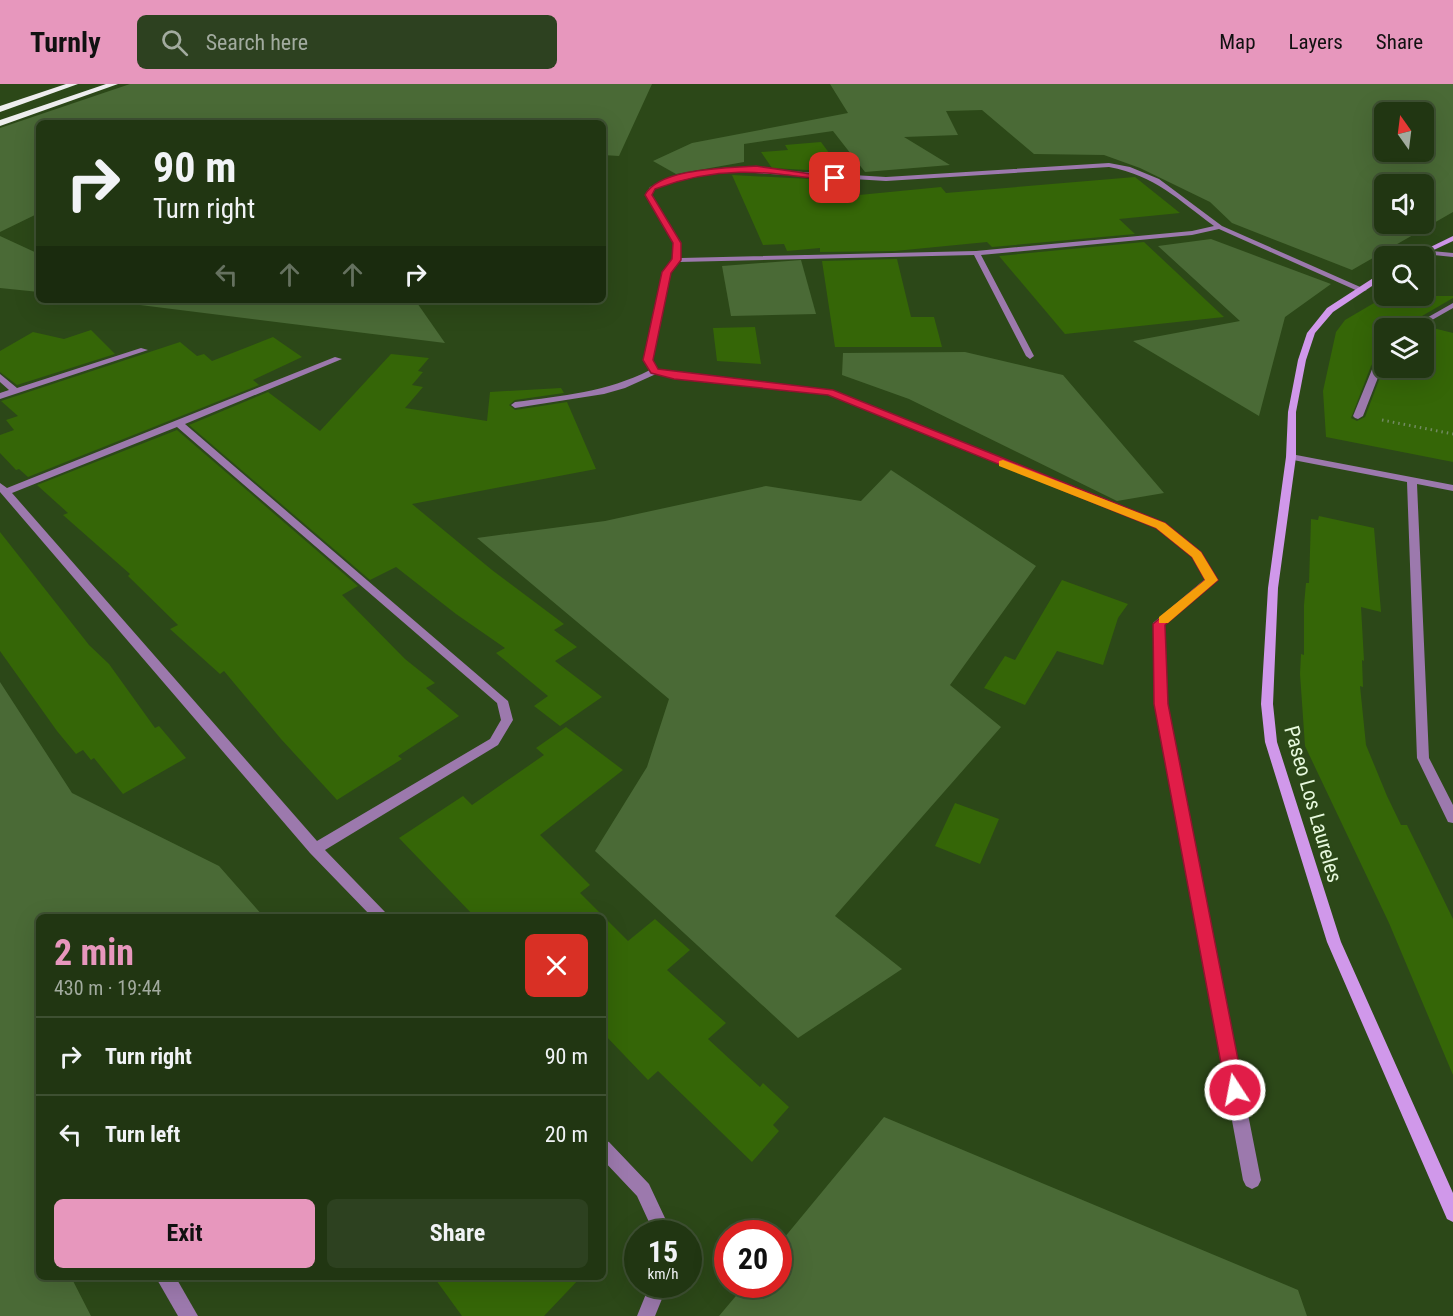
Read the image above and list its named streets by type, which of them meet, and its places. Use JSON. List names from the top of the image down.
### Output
{
  "streets": {
    "street": ["Paseo Los Laureles"]
  },
  "north": "top",
  "page": {
    "header": "Turnly",
    "search": "Search here",
    "nav": ["Map", "Layers", "Share"],
    "turn": ["90 m", "Turn right"],
    "heading": ["2 min", "430 m · 19:44"],
    "list": [
      {
        "name": "Turn right",
        "value": "90 m"
      },
      {
        "name": "Turn left",
        "value": "20 m"
      }
    ],
    "buttons": ["Exit", "Share"],
    "speed": "15 km/h",
    "limit": "20"
  }
}
